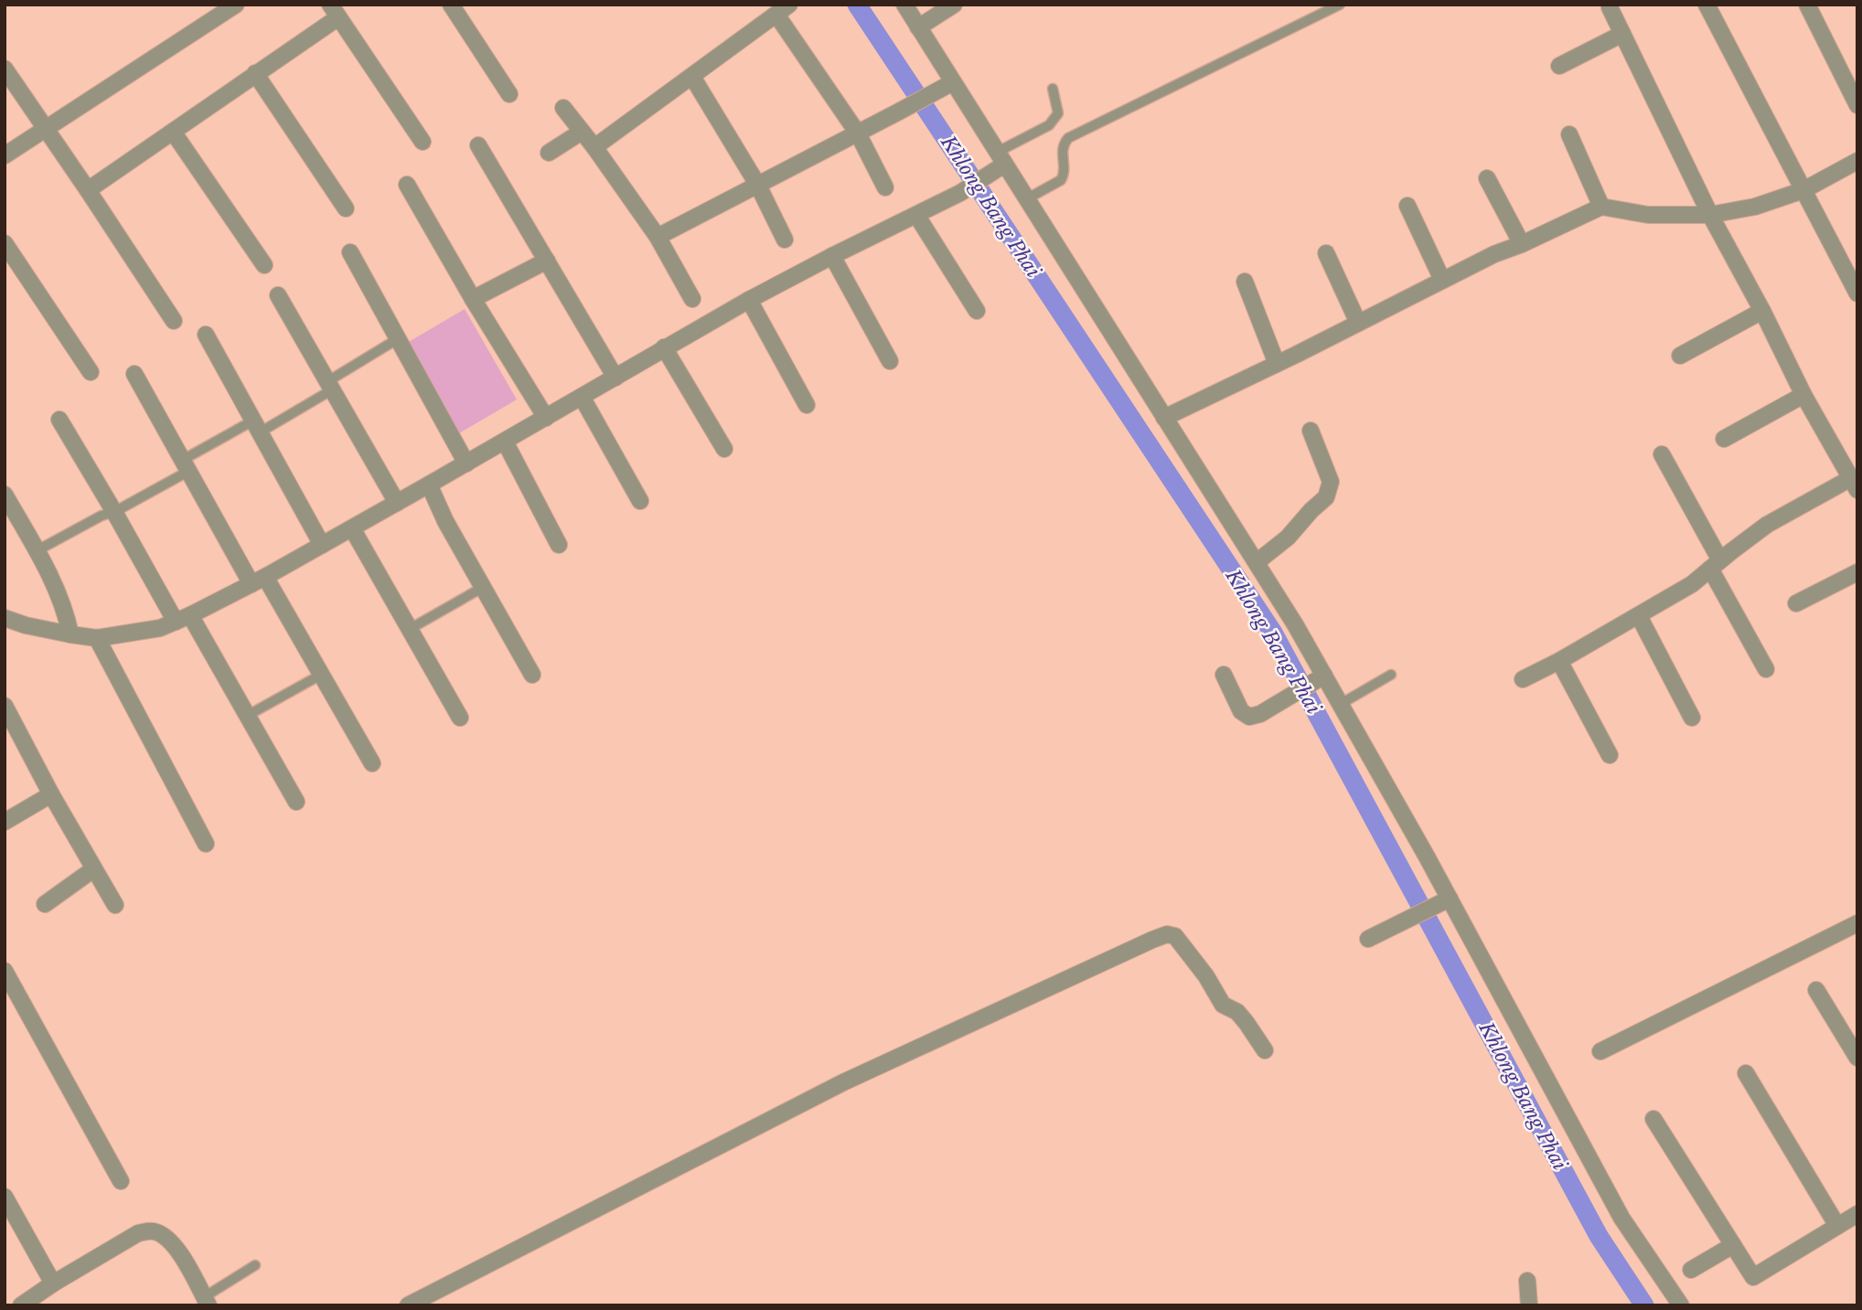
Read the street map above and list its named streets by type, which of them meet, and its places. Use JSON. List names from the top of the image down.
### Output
{
  "water": ["Khlong Bang Phai"]
}
